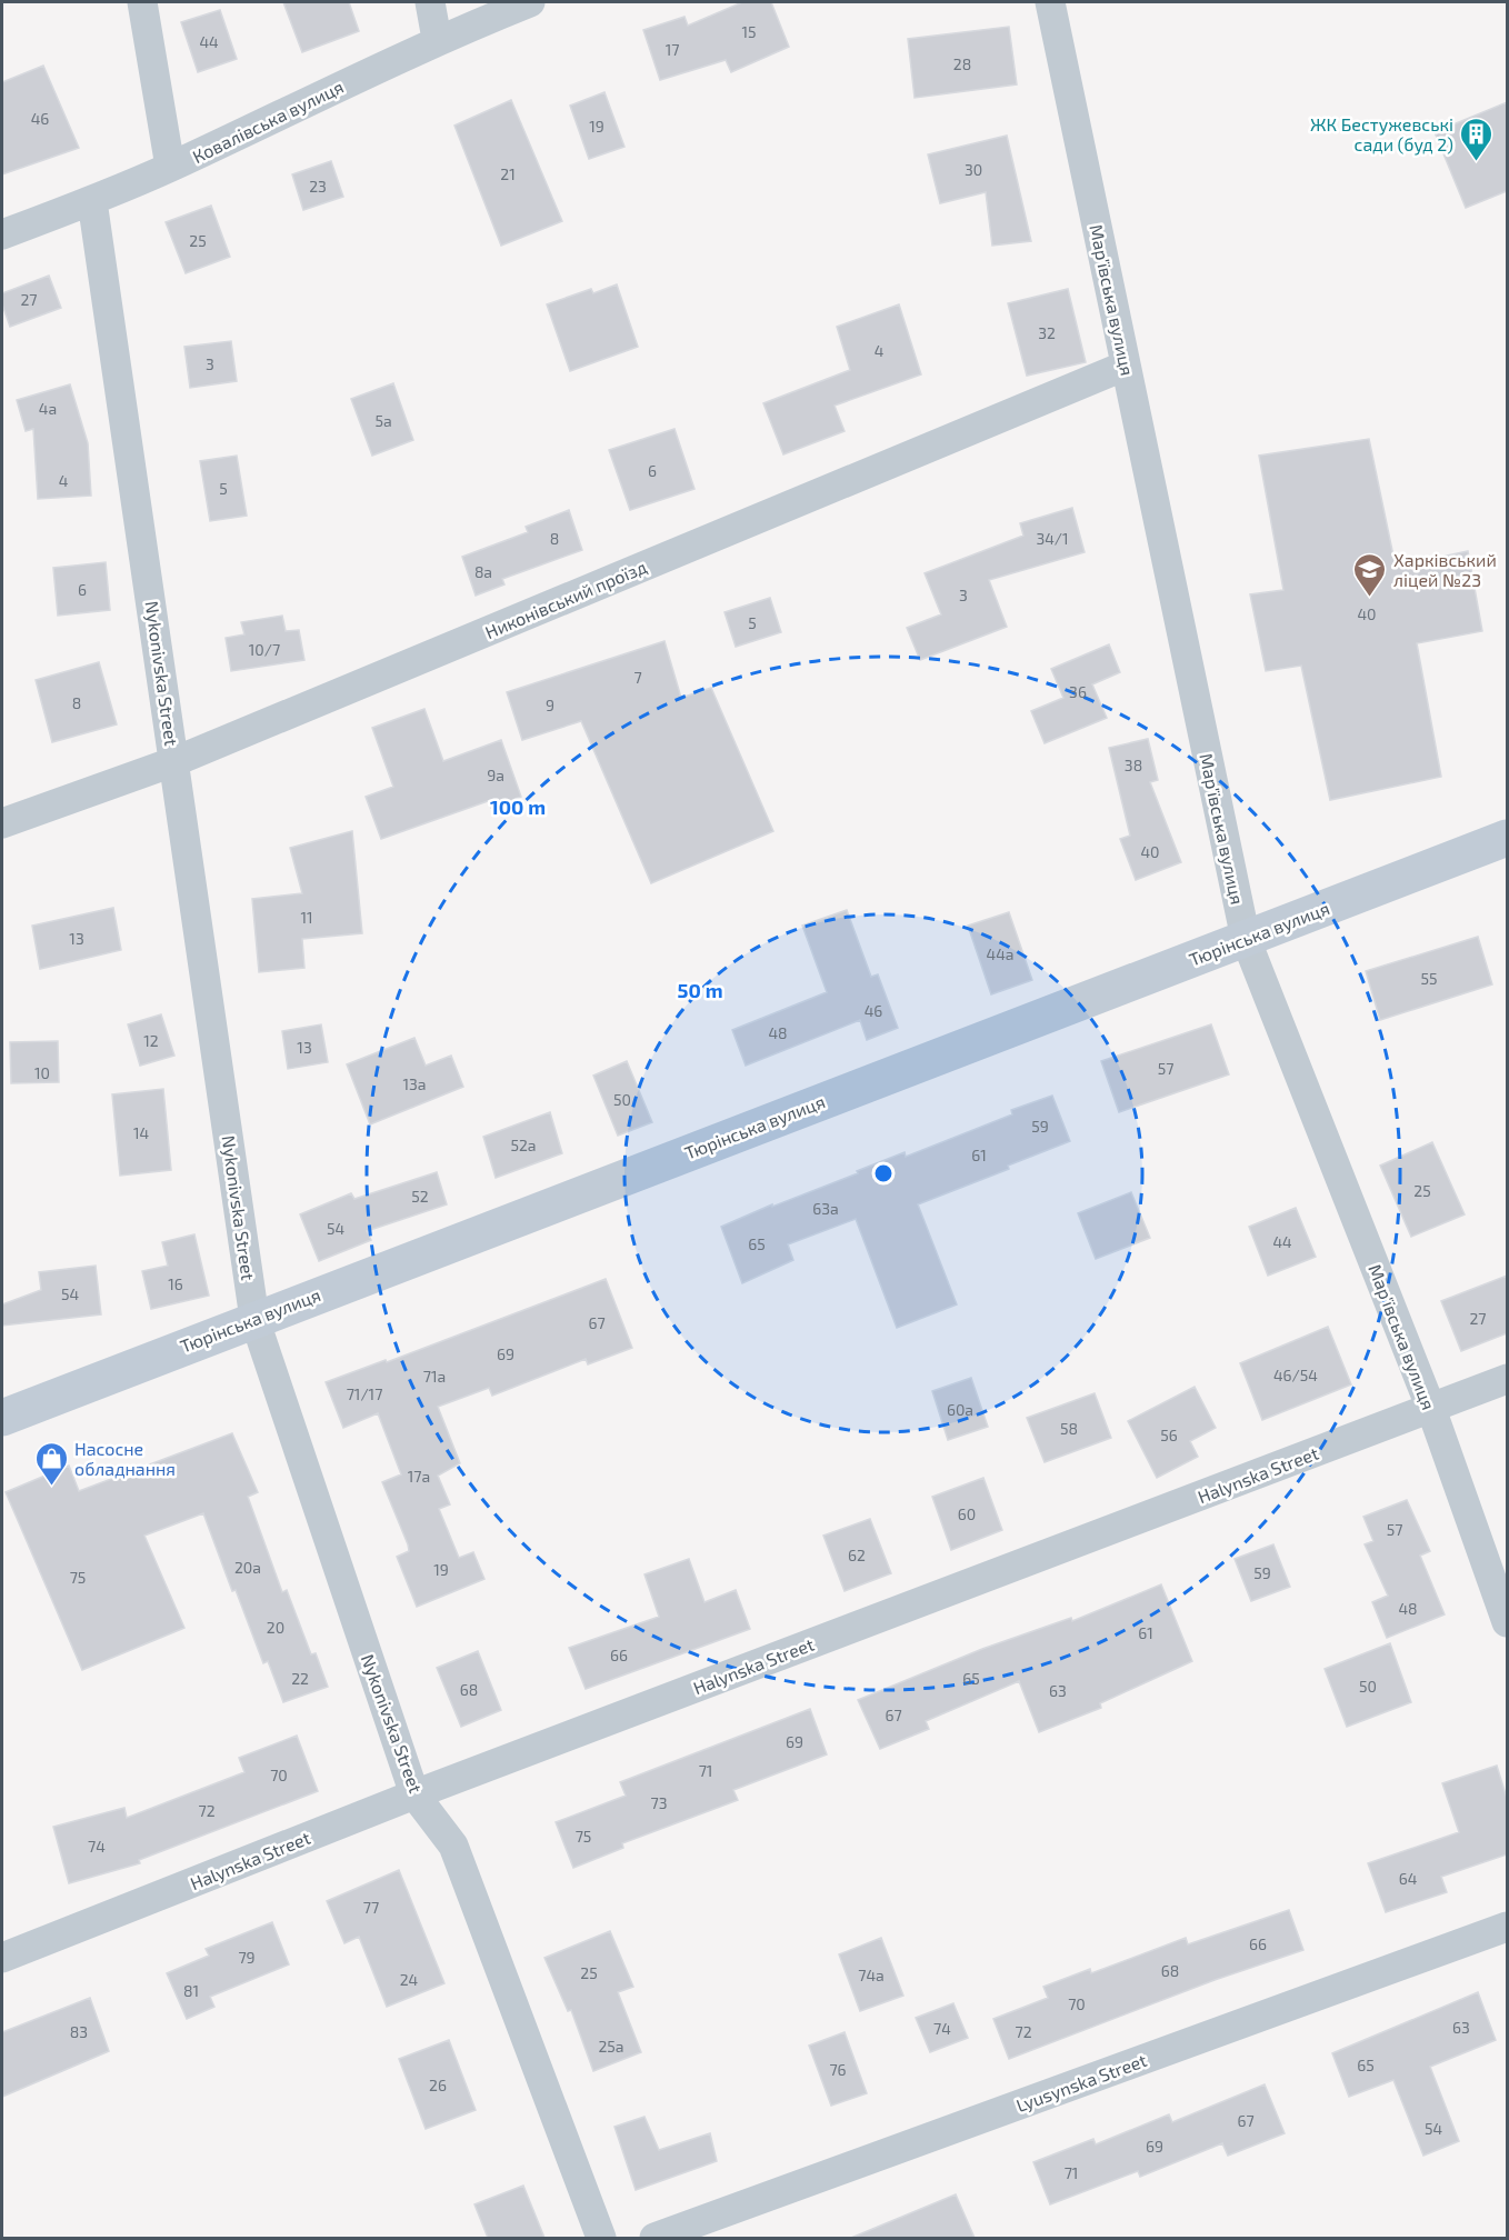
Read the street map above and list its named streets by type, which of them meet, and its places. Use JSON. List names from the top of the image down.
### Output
{
  "streets": {
    "main road": ["Тюрінська вулиця"],
    "street": [
      "Ковалівська вулиця",
      "Мар'ївська вулиця",
      "Никонівський проїзд",
      "Nykonivska Street",
      "Halynska Street",
      "Lyusynska Street"
    ]
  },
  "crossings": [
    ["Ковалівська вулиця", "Nykonivska Street"],
    ["Мар'ївська вулиця", "Никонівський проїзд"],
    ["Мар'ївська вулиця", "Тюрінська вулиця"],
    ["Мар'ївська вулиця", "Halynska Street"],
    ["Никонівський проїзд", "Nykonivska Street"],
    ["Nykonivska Street", "Тюрінська вулиця"],
    ["Nykonivska Street", "Halynska Street"]
  ],
  "places": {
    "building": ["ЖК Бестужевські сади (буд 2)"],
    "school or university": ["Харківський ліцей №23"],
    "shop": ["Насосне обладнання"]
  },
  "house_numbers": [
    "15",
    "44",
    "17",
    "28",
    "46",
    "19",
    "30",
    "21",
    "23",
    "25",
    "27",
    "32",
    "4",
    "3",
    "4а",
    "5а",
    "6",
    "4",
    "5",
    "8",
    "34/1",
    "8а",
    "6",
    "3",
    "40",
    "5",
    "10/7",
    "7",
    "36",
    "8",
    "9",
    "38",
    "9а",
    "40",
    "11",
    "13",
    "44а",
    "55",
    "46",
    "48",
    "12",
    "13",
    "57",
    "10",
    "13а",
    "50",
    "59",
    "14",
    "52а",
    "61",
    "25",
    "52",
    "63а",
    "54",
    "44",
    "65",
    "16",
    "54",
    "27",
    "67",
    "69",
    "46/54",
    "71а",
    "71/17",
    "60а",
    "58",
    "56",
    "17а",
    "60",
    "57",
    "62",
    "20а",
    "19",
    "59",
    "75",
    "48",
    "20",
    "61",
    "66",
    "22",
    "65",
    "50",
    "68",
    "63",
    "67",
    "69",
    "71",
    "70",
    "73",
    "72",
    "75",
    "74",
    "64",
    "77",
    "66",
    "79",
    "68",
    "25",
    "74а",
    "24",
    "81",
    "70",
    "63",
    "74",
    "83",
    "72",
    "25а",
    "65",
    "76",
    "26",
    "67",
    "54",
    "69",
    "71"
  ],
  "rings": ["100 m", "50 m"]
}
